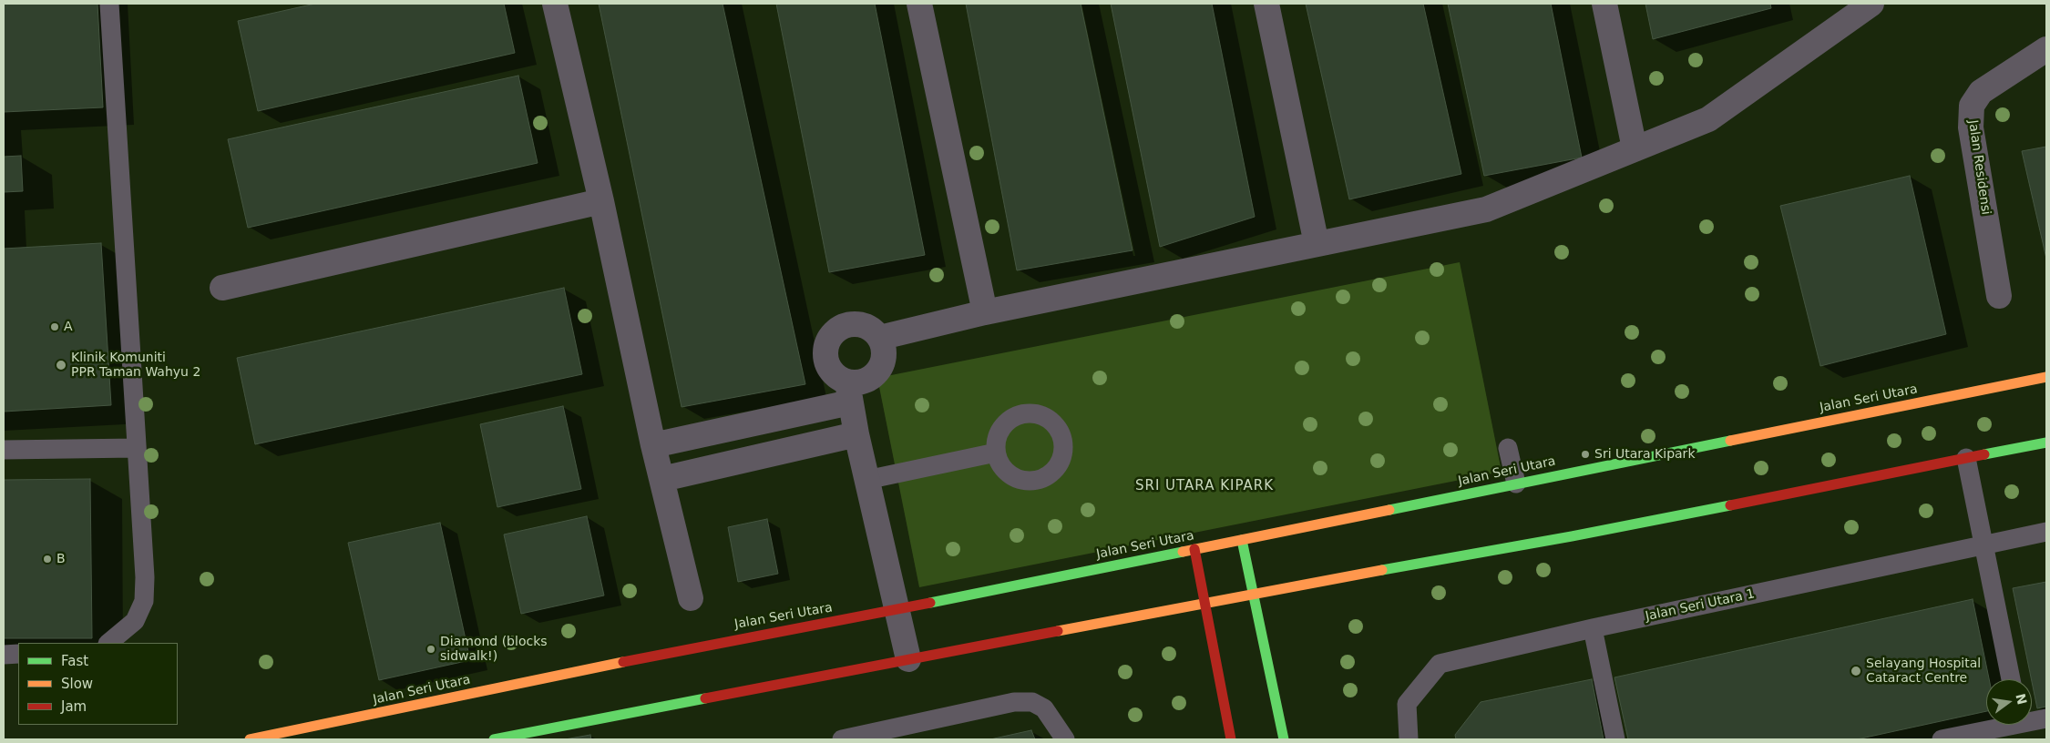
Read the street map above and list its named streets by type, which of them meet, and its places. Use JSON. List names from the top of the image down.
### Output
{
  "streets": {
    "main road": ["Jalan Seri Utara"],
    "street": ["Jalan Residensi"],
    "lane": ["Jalan Seri Utara 1"]
  },
  "districts": ["SRI UTARA KIPARK"],
  "places": [
    "A",
    "Klinik Komuniti PPR Taman Wahyu 2",
    "Sri Utara Kipark",
    "B",
    "Diamond (blocks sidwalk!)",
    "Selayang Hospital Cataract Centre"
  ],
  "legend": ["Fast", "Slow", "Jam"],
  "north": "right"
}
